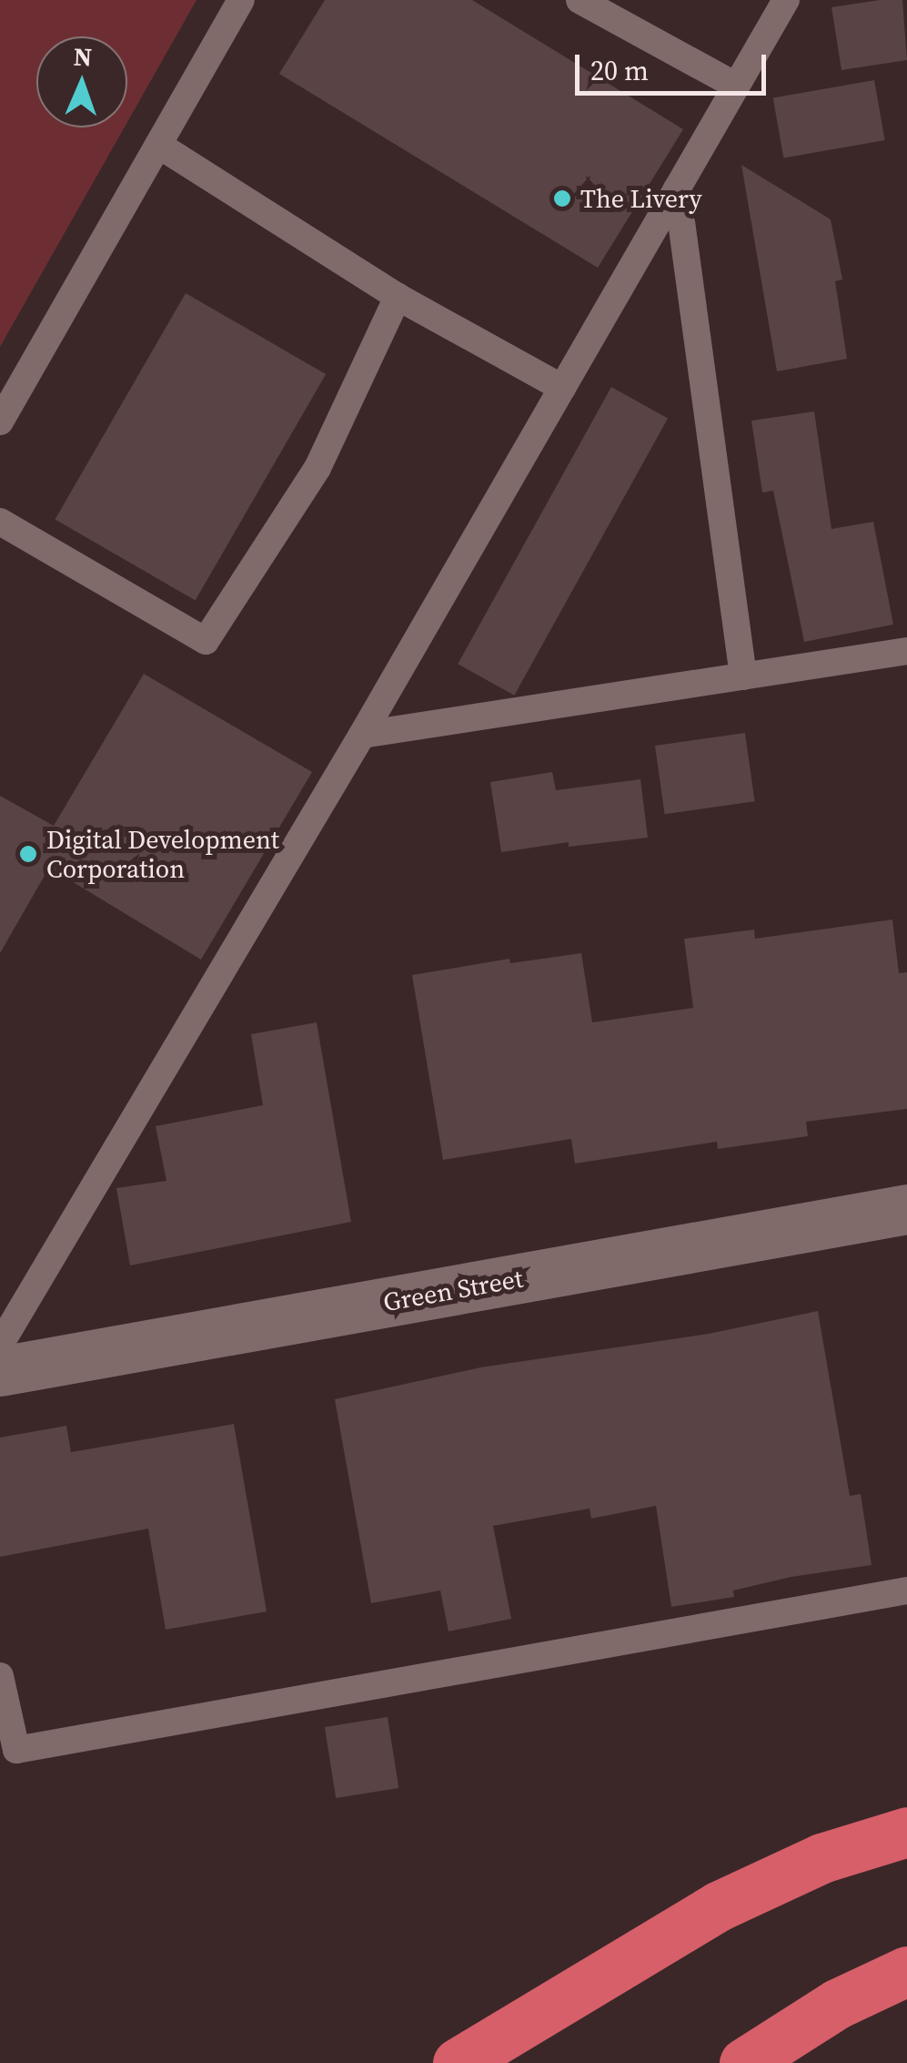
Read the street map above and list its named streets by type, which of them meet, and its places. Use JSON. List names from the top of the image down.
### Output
{
  "streets": {
    "street": ["Green Street"]
  },
  "places": ["The Livery", "Digital Development Corporation"],
  "scale_bar": "20 m",
  "north": "top"
}
